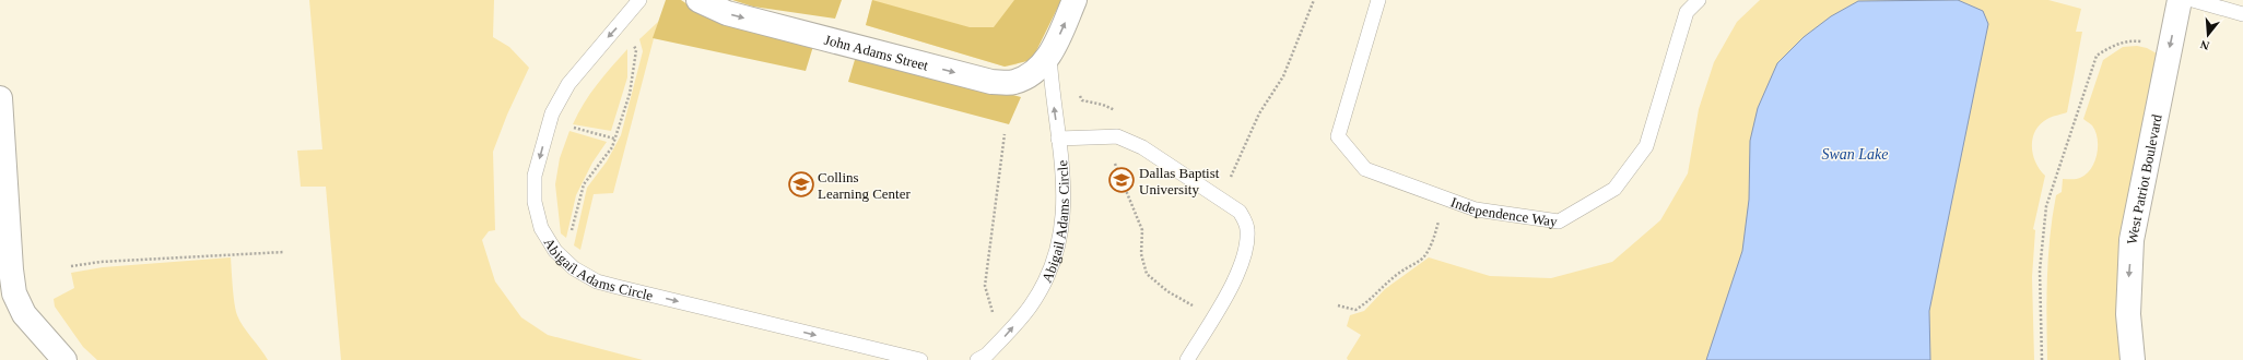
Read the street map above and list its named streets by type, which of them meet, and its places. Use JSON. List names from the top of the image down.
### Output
{
  "streets": {
    "street": ["John Adams Street", "West Patriot Boulevard"],
    "lane": ["Independence Way", "Abigail Adams Circle"]
  },
  "crossings": [
    ["John Adams Street", "Abigail Adams Circle"]
  ],
  "one_way": ["John Adams Street", "West Patriot Boulevard"],
  "water": ["Swan Lake"],
  "places": {
    "school or university": ["Dallas Baptist University", "Collins Learning Center"]
  },
  "north": "bottom"
}
